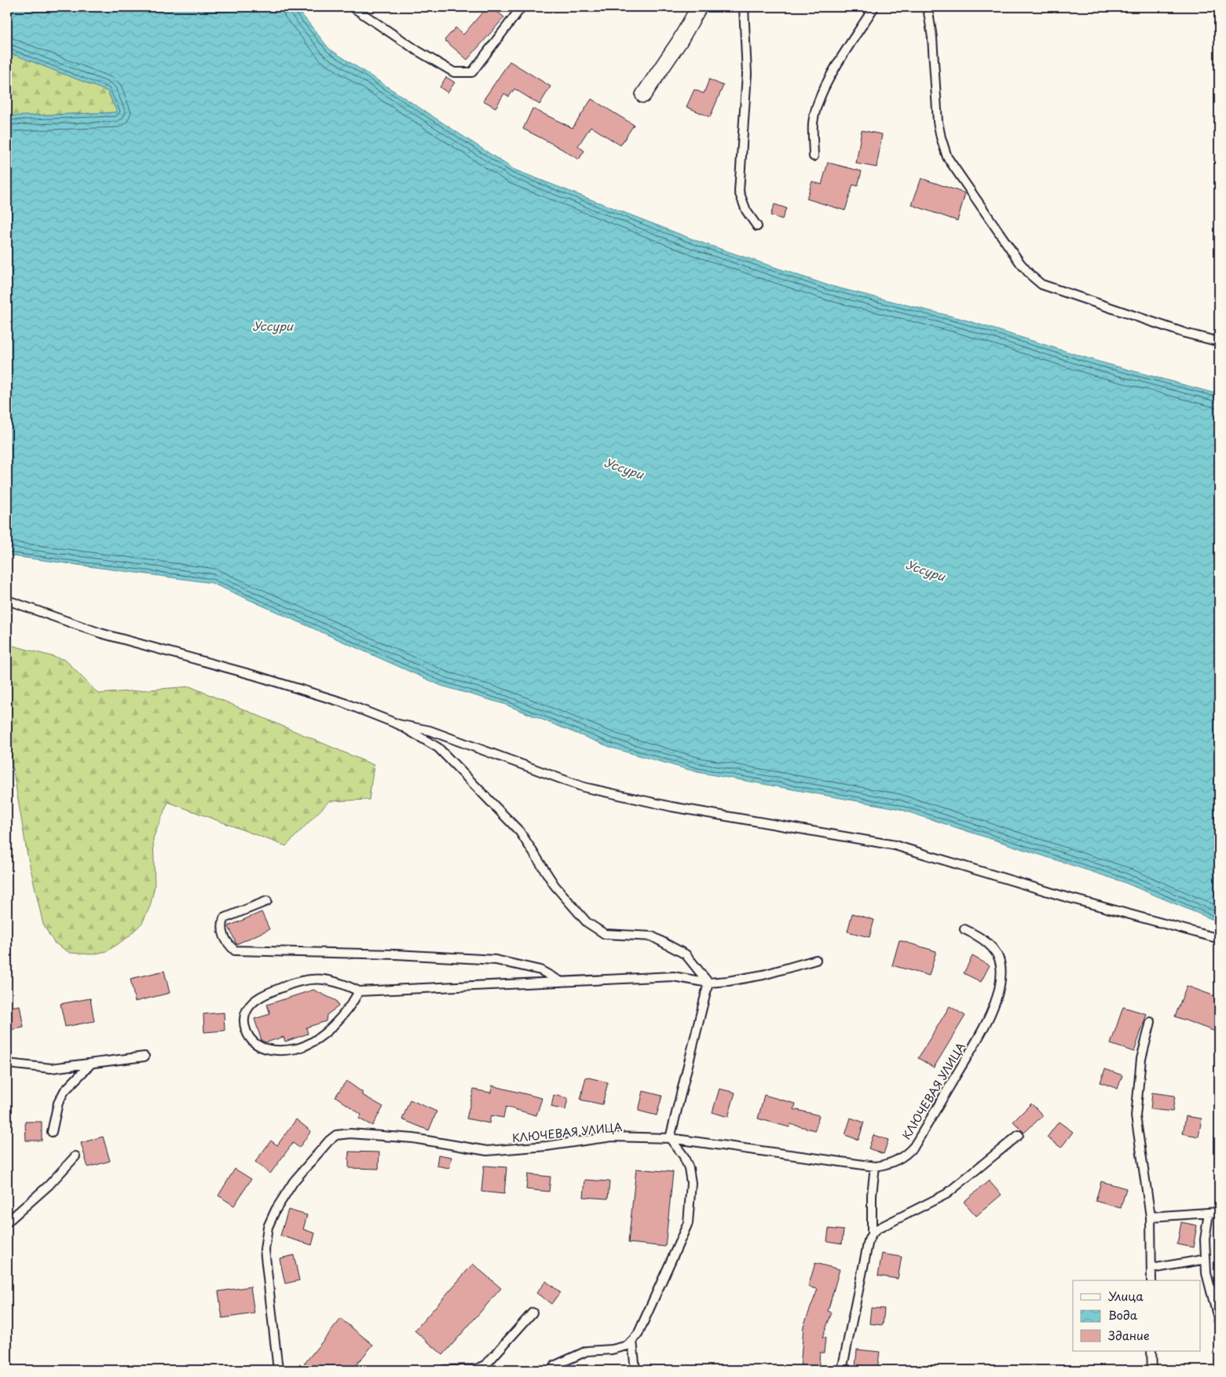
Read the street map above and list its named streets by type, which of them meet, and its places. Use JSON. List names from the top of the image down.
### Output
{
  "streets": {
    "lane": ["КЛЮЧЕВАЯ УЛИЦА"]
  },
  "water": ["Уссури"],
  "legend": ["Улица", "Вода", "Здание"]
}
